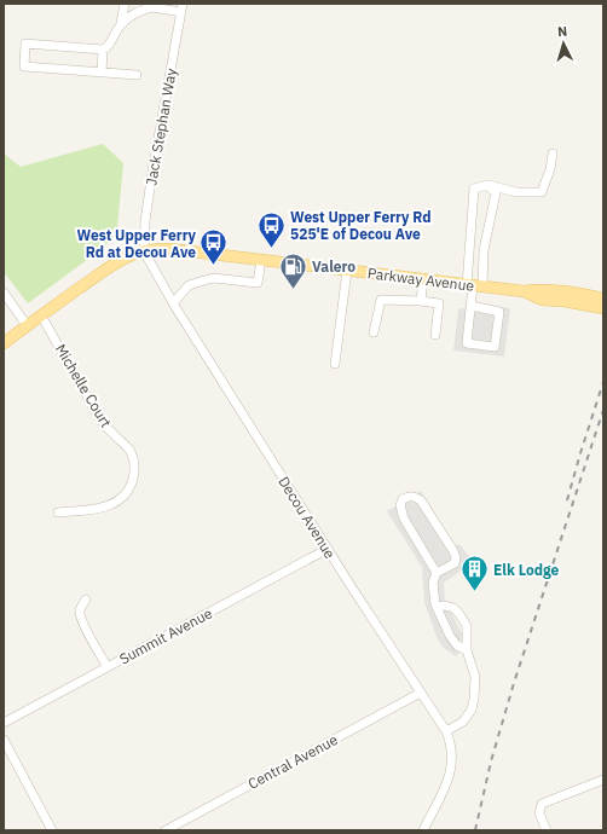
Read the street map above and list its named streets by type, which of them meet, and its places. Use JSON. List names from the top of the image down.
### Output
{
  "streets": {
    "main road": ["Parkway Avenue"],
    "street": [
      "Jack Stephan Way",
      "Michelle Court",
      "Decou Avenue",
      "Summit Avenue",
      "Central Avenue"
    ]
  },
  "crossings": [
    ["Jack Stephan Way", "Parkway Avenue"],
    ["Jack Stephan Way", "Decou Avenue"],
    ["Parkway Avenue", "Michelle Court"],
    ["Parkway Avenue", "Decou Avenue"],
    ["Decou Avenue", "Summit Avenue"],
    ["Decou Avenue", "Central Avenue"]
  ],
  "places": {
    "bus stop": ["West Upper Ferry Rd 525'E of Decou Ave", "West Upper Ferry Rd at Decou Ave"],
    "fuel station": ["Valero"],
    "building": ["Elk Lodge"]
  },
  "north": "top"
}
